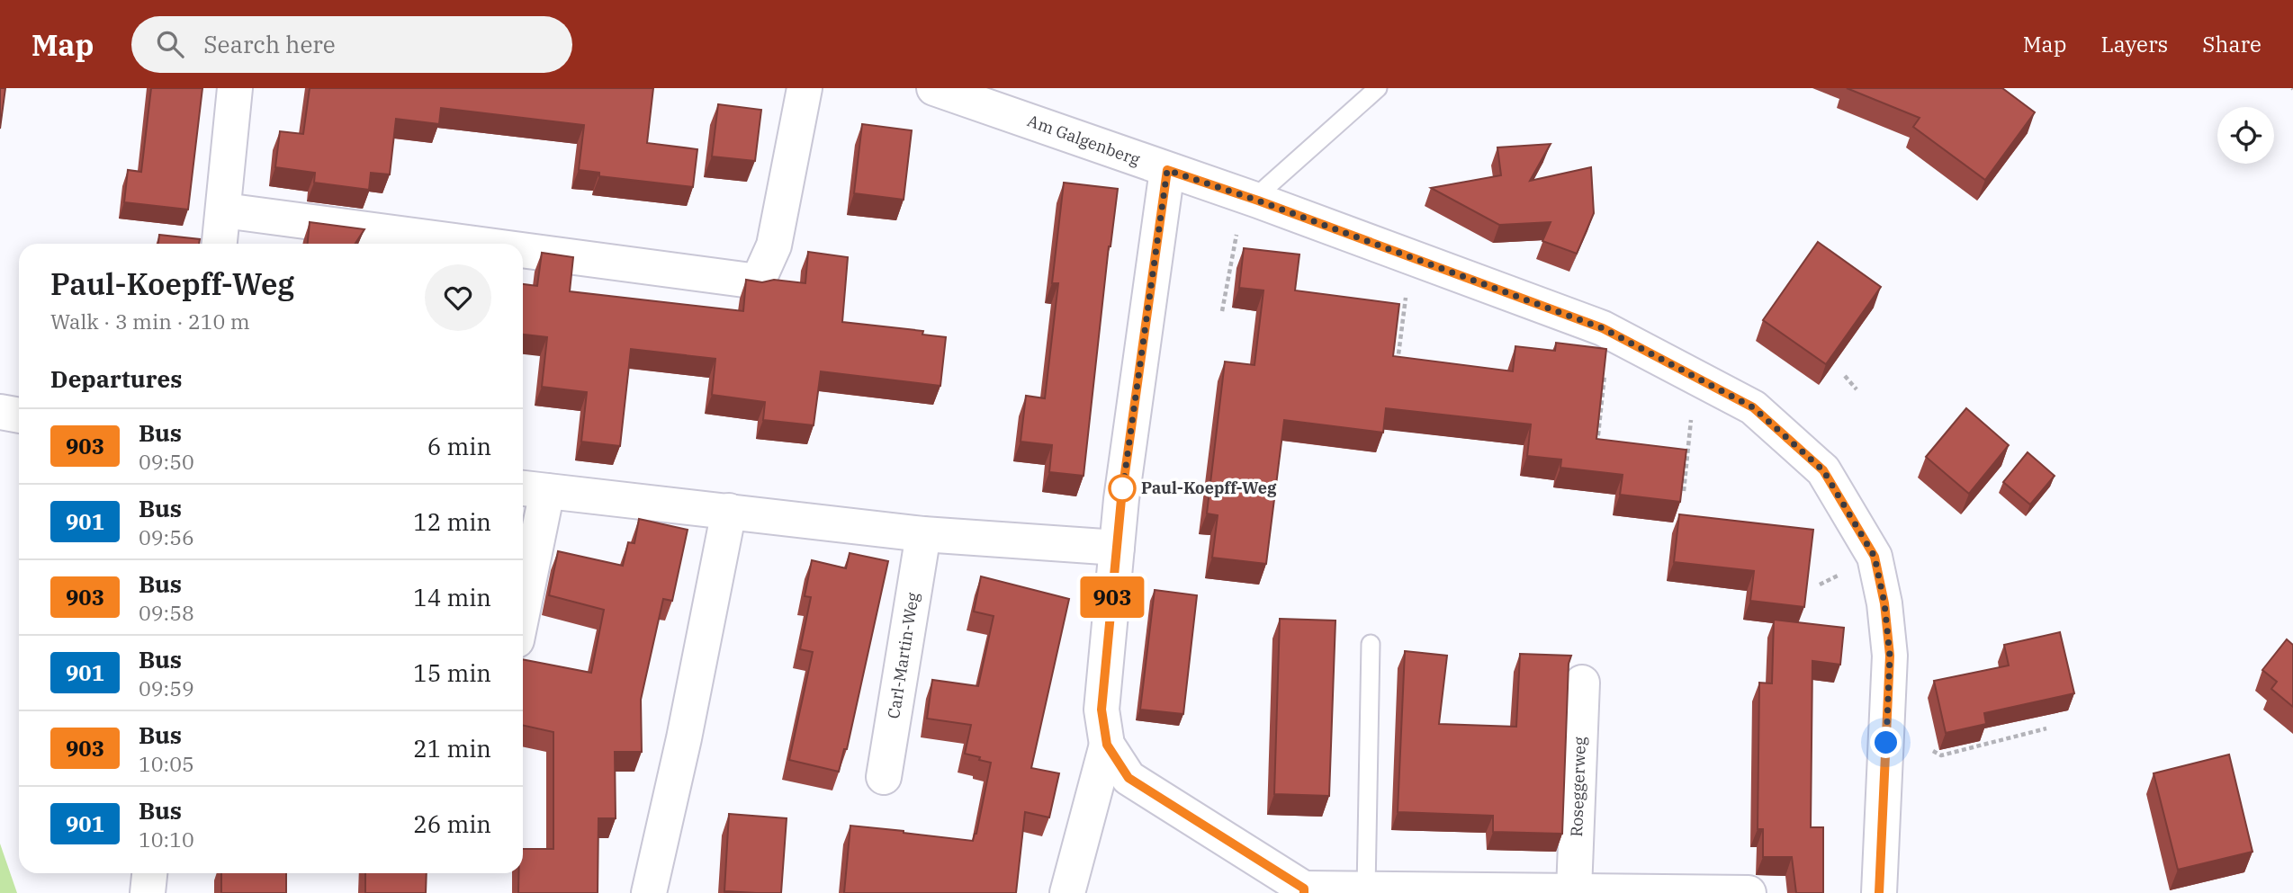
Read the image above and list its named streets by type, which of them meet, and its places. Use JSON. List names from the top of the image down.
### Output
{
  "streets": {
    "street": ["Am Galgenberg", "Carl-Martin-Weg", "Roseggerweg"]
  },
  "places": ["Paul-Koepff-Weg"],
  "lines": ["bus line 903"],
  "page": {
    "header": "Map",
    "search": "Search here",
    "nav": ["Map", "Layers", "Share"],
    "on_map": "903",
    "heading": [
      ["Paul-Koepff-Weg", "Walk · 3 min · 210 m"],
      "Departures"
    ],
    "list": [
      {
        "mark": "903",
        "name": "Bus",
        "note": "09:50",
        "value": "6 min"
      },
      {
        "mark": "901",
        "name": "Bus",
        "note": "09:56",
        "value": "12 min"
      },
      {
        "mark": "903",
        "name": "Bus",
        "note": "09:58",
        "value": "14 min"
      },
      {
        "mark": "901",
        "name": "Bus",
        "note": "09:59",
        "value": "15 min"
      },
      {
        "mark": "903",
        "name": "Bus",
        "note": "10:05",
        "value": "21 min"
      },
      {
        "mark": "901",
        "name": "Bus",
        "note": "10:10",
        "value": "26 min"
      }
    ]
  }
}
